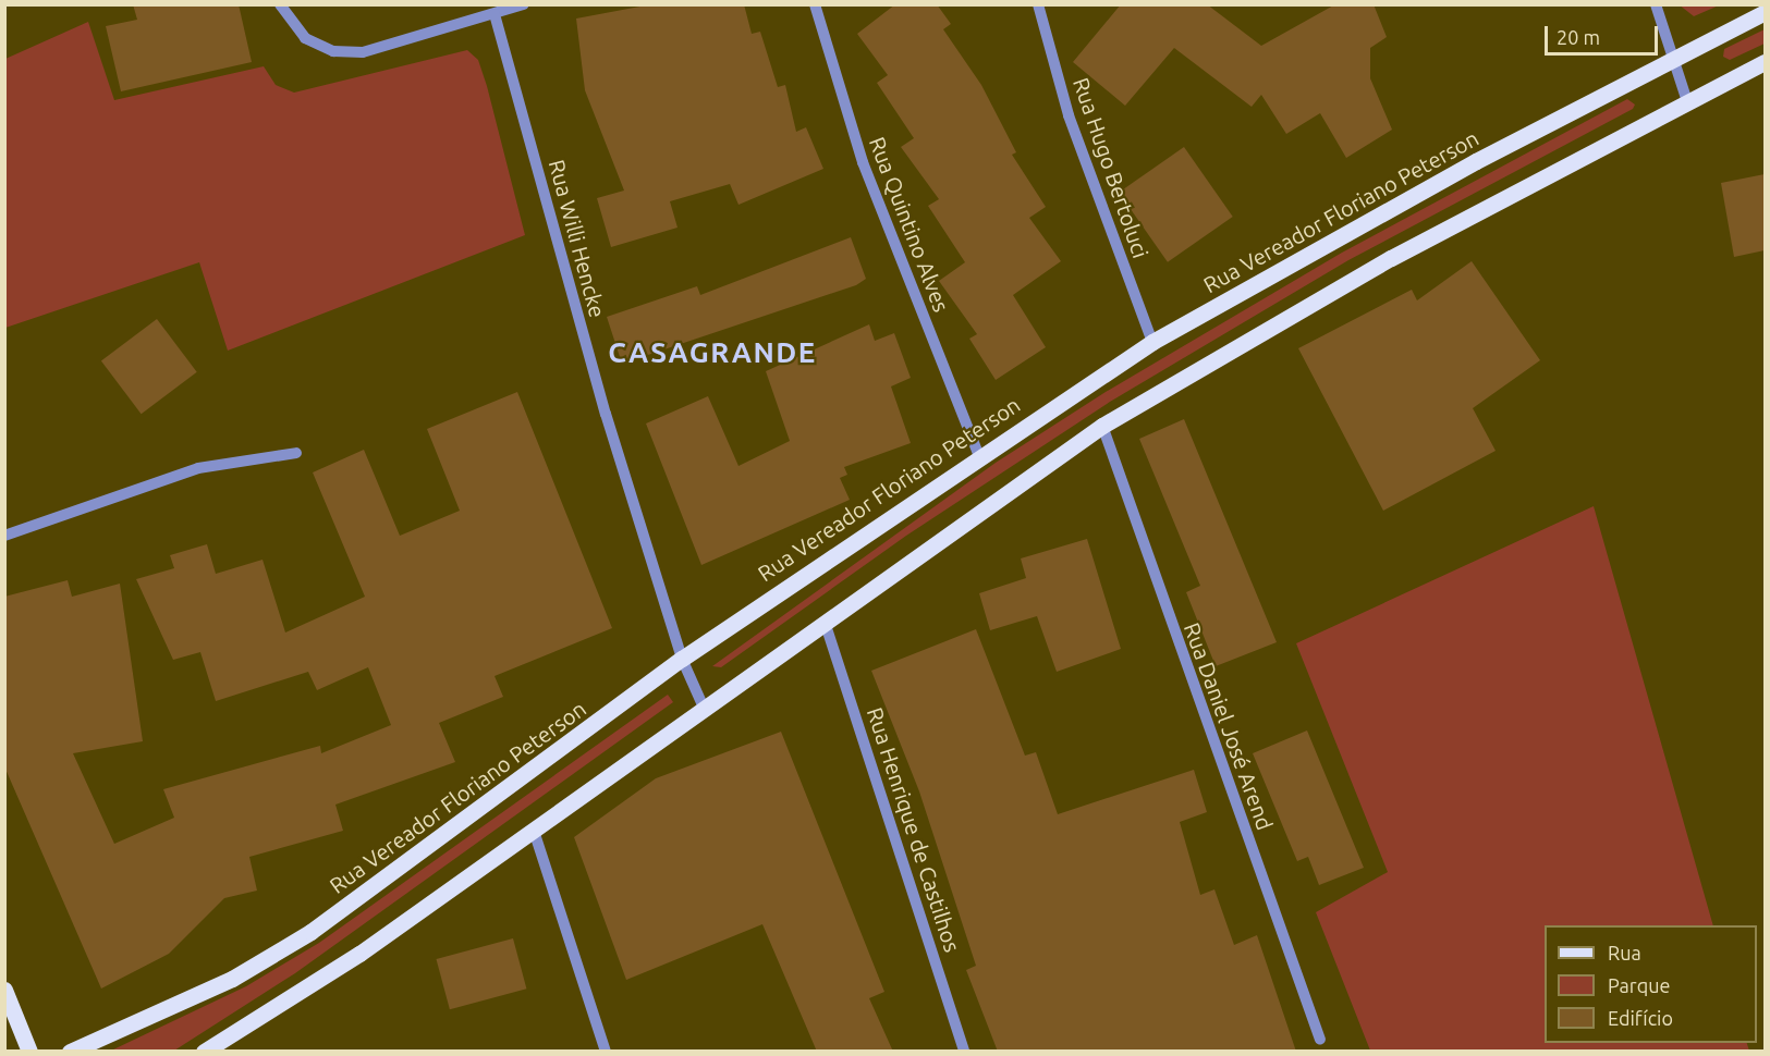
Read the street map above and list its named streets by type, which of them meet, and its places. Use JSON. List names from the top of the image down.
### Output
{
  "streets": {
    "main road": ["Rua Vereador Floriano Peterson"],
    "street": [
      "Rua Hugo Bertoluci",
      "Rua Quintino Alves",
      "Rua Willi Hencke",
      "Rua Daniel José Arend",
      "Rua Henrique de Castilhos"
    ]
  },
  "crossings": [
    ["Rua Hugo Bertoluci", "Rua Vereador Floriano Peterson"],
    ["Rua Vereador Floriano Peterson", "Rua Quintino Alves"],
    ["Rua Vereador Floriano Peterson", "Rua Willi Hencke"]
  ],
  "districts": ["CASAGRANDE"],
  "legend": ["Rua", "Parque", "Edifício"],
  "scale_bar": "20 m"
}
